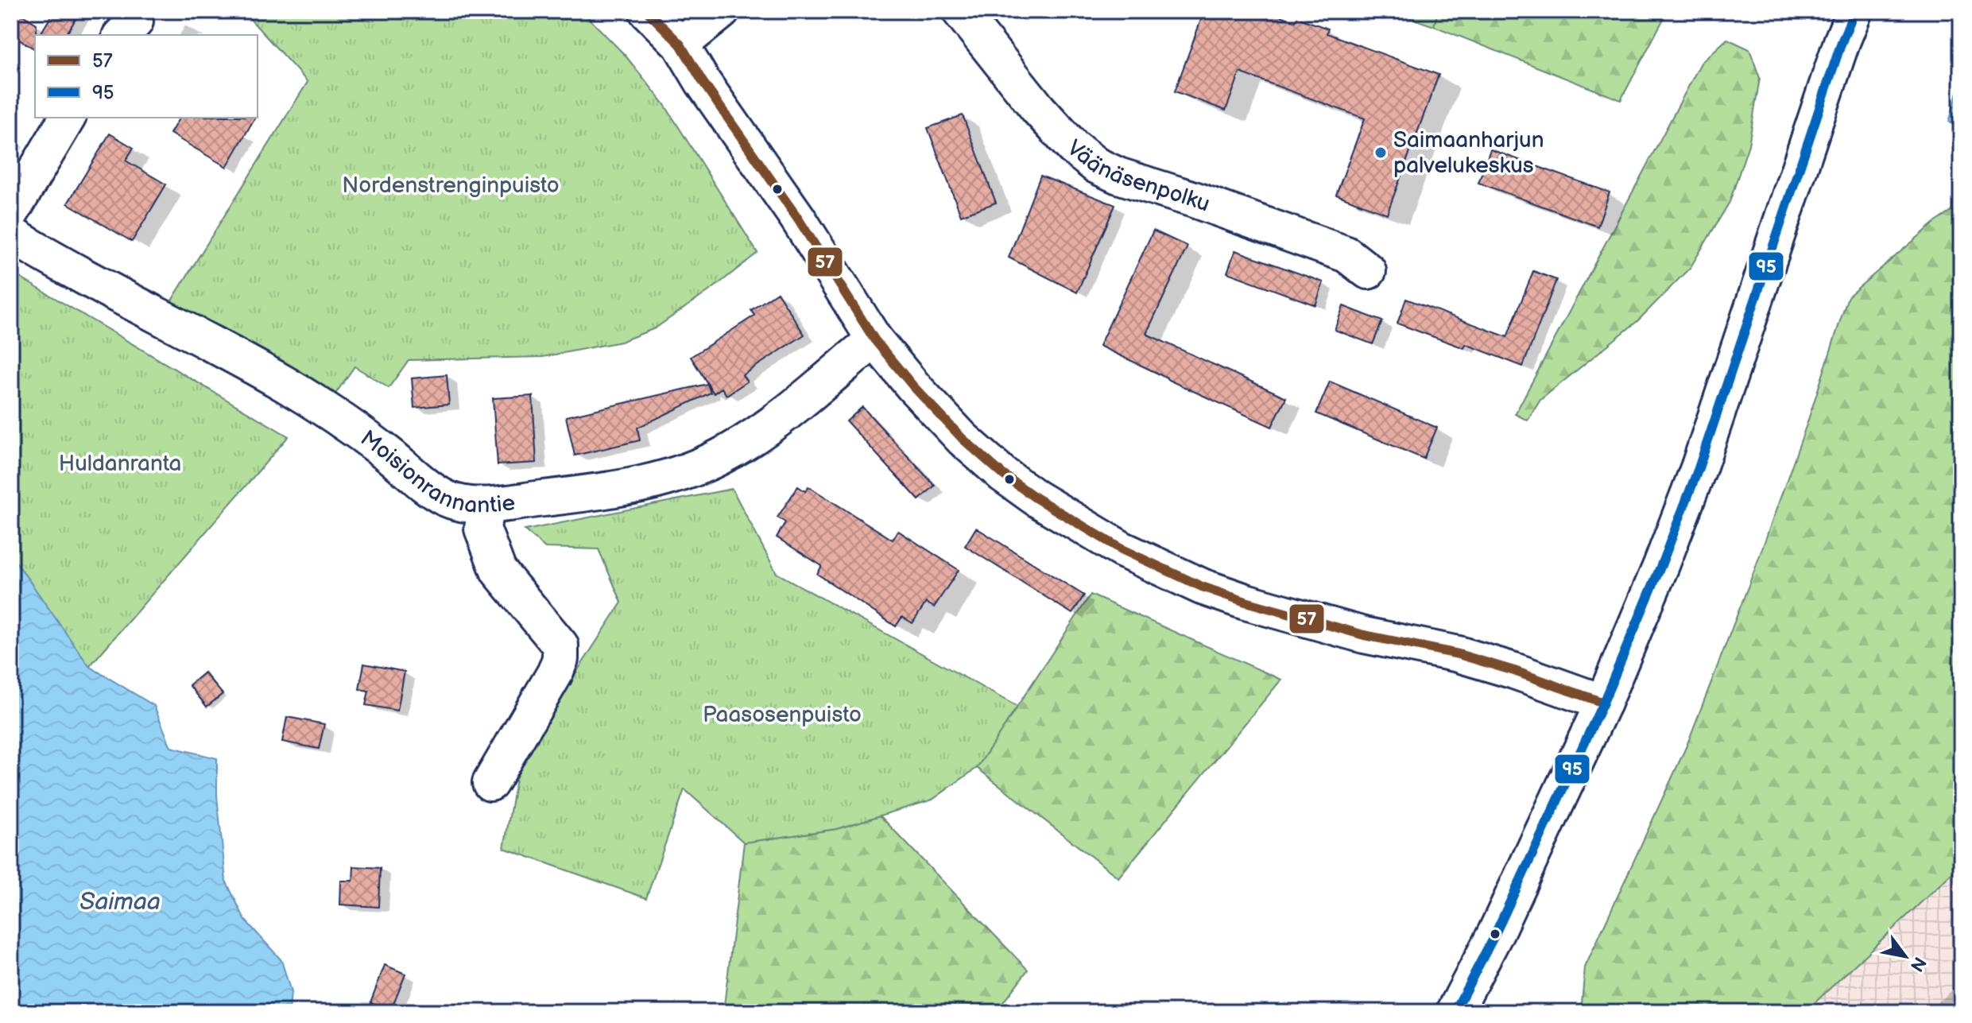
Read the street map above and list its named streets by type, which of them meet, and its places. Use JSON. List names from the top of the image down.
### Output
{
  "streets": {
    "street": ["Väänäsenpolku", "Moisionrannantie"]
  },
  "water": ["Saimaa"],
  "parks": ["Nordenstrenginpuisto", "Huldanranta", "Paasosenpuisto"],
  "places": ["Saimaanharjun palvelukeskus"],
  "lines": ["transit line 57", "transit line 95"],
  "legend": ["57", "95"],
  "north": "bottom right"
}
